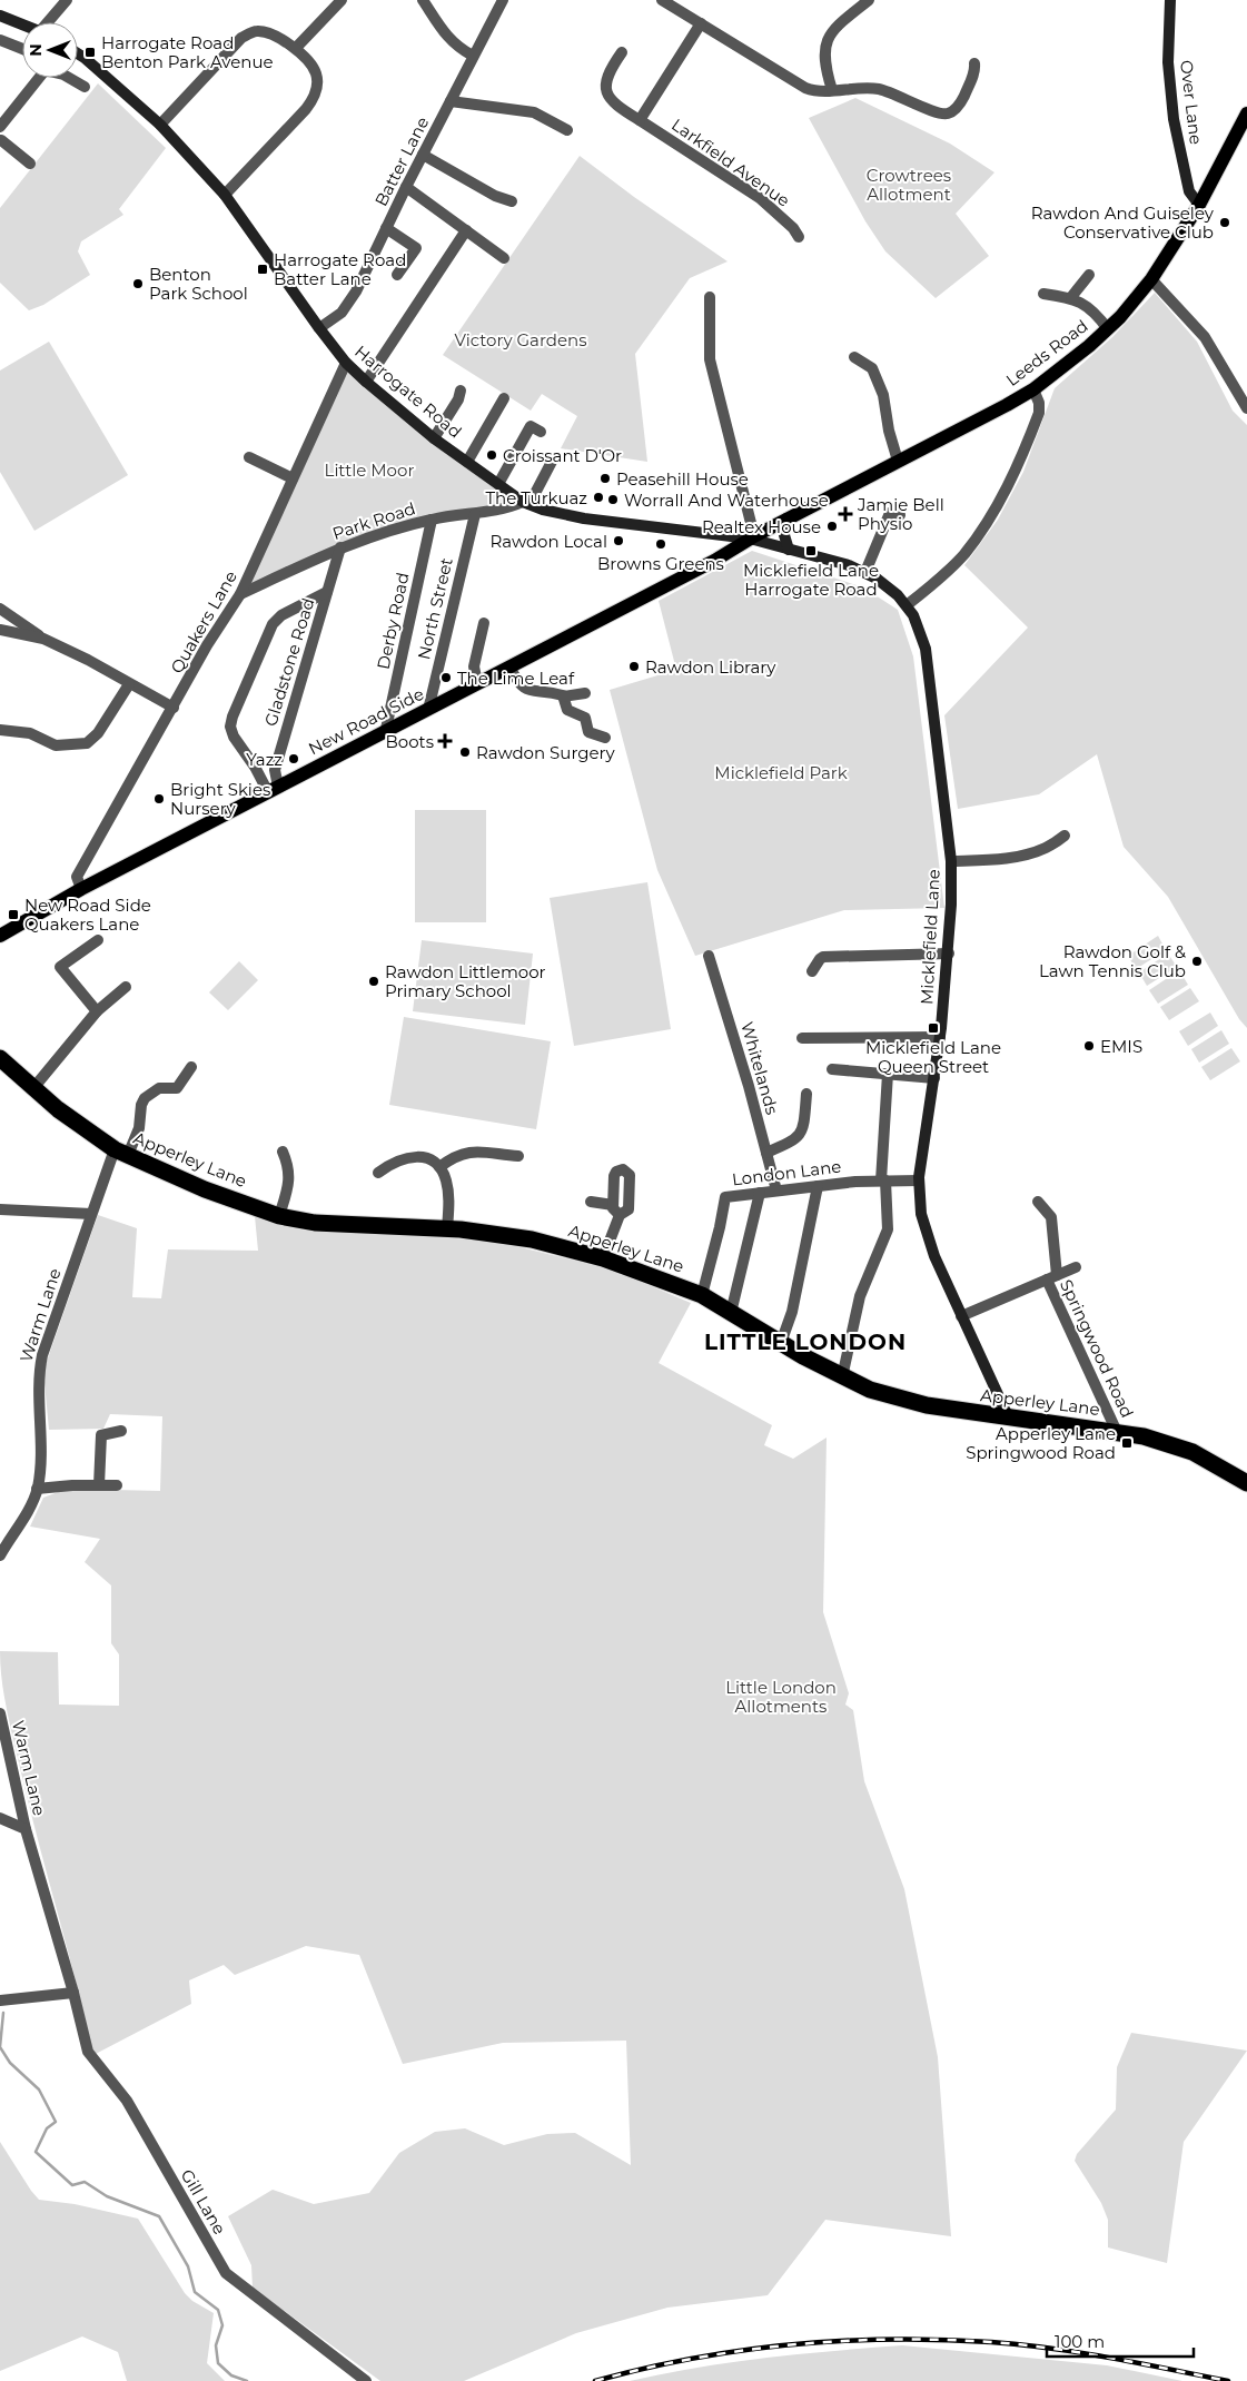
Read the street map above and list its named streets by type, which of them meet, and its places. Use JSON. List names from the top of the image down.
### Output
{
  "streets": {
    "highway": ["Apperley Lane"],
    "main road": [
      "Over Lane",
      "Leeds Road",
      "Harrogate Road",
      "New Road Side",
      "Micklefield Lane"
    ],
    "street": [
      "Batter Lane",
      "Larkfield Avenue",
      "Park Road",
      "North Street",
      "Derby Road",
      "Quakers Lane",
      "Gladstone Road",
      "Whitelands",
      "London Lane",
      "Warm Lane",
      "Springwood Road",
      "Gill Lane"
    ]
  },
  "crossings": [
    ["Over Lane", "Leeds Road"],
    ["Batter Lane", "Harrogate Road"],
    ["Leeds Road", "Harrogate Road"],
    ["Leeds Road", "New Road Side"],
    ["Leeds Road", "Micklefield Lane"],
    ["Harrogate Road", "Park Road"],
    ["Harrogate Road", "Quakers Lane"],
    ["Harrogate Road", "New Road Side"],
    ["Harrogate Road", "Micklefield Lane"],
    ["Park Road", "North Street"],
    ["Park Road", "Derby Road"],
    ["Park Road", "Quakers Lane"],
    ["Park Road", "Gladstone Road"],
    ["North Street", "New Road Side"],
    ["Derby Road", "New Road Side"],
    ["Quakers Lane", "New Road Side"],
    ["Gladstone Road", "New Road Side"],
    ["New Road Side", "Micklefield Lane"],
    ["Micklefield Lane", "Apperley Lane"],
    ["Micklefield Lane", "London Lane"],
    ["Micklefield Lane", "Springwood Road"],
    ["Whitelands", "London Lane"],
    ["Apperley Lane", "London Lane"],
    ["Apperley Lane", "Warm Lane"],
    ["Apperley Lane", "Springwood Road"],
    ["Warm Lane", "Gill Lane"]
  ],
  "districts": ["LITTLE LONDON"],
  "parks": [
    "Crowtrees Allotment",
    "Victory Gardens",
    "Little Moor",
    "Micklefield Park",
    "Little London Allotments"
  ],
  "places": {
    "transit": [
      "Harrogate Road Benton Park Avenue",
      "Harrogate Road Batter Lane",
      "Micklefield Lane Harrogate Road",
      "New Road Side Quakers Lane",
      "Micklefield Lane Queen Street",
      "Apperley Lane Springwood Road"
    ],
    "other": [
      "Rawdon And Guiseley Conservative Club",
      "Benton Park School",
      "Croissant D'Or",
      "Peasehill House",
      "The Turkuaz",
      "Worrall And Waterhouse",
      "Realtex House",
      "Rawdon Local",
      "Browns Greens",
      "Rawdon Library",
      "The Lime Leaf",
      "Rawdon Surgery",
      "Yazz",
      "Bright Skies Nursery",
      "Rawdon Golf & Lawn Tennis Club",
      "Rawdon Littlemoor Primary School",
      "EMIS"
    ],
    "health": ["Jamie Bell Physio", "Boots"]
  },
  "scale_bar": "100 m",
  "north": "left"
}
